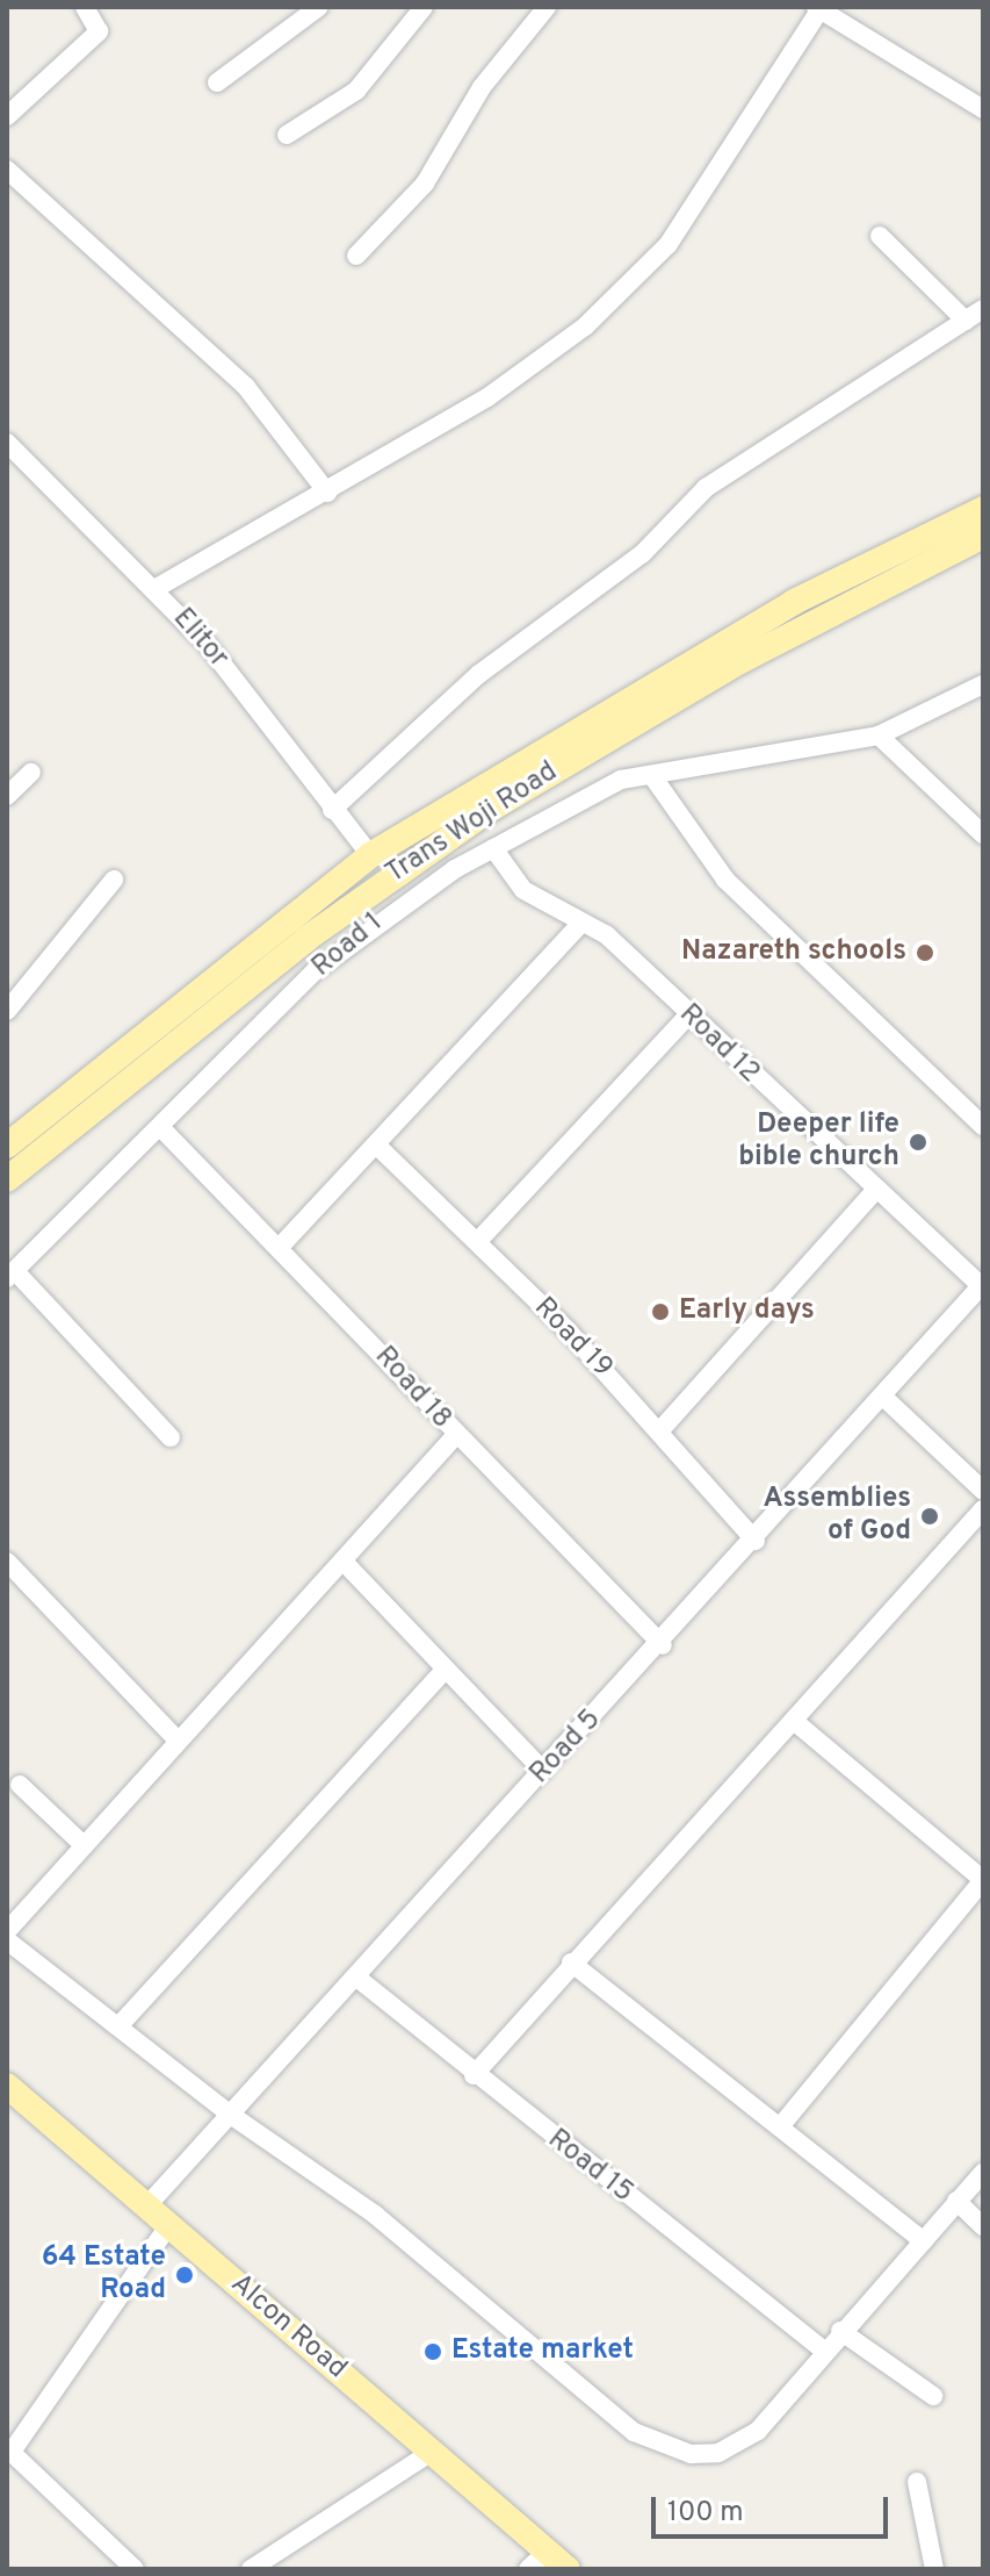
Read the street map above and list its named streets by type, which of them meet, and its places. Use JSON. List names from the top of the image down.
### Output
{
  "streets": {
    "main road": ["Trans Woji Road", "Alcon Road"],
    "street": [
      "Elitor",
      "Road 1",
      "Road 12",
      "Road 19",
      "Road 18",
      "Road 5",
      "Road 15"
    ]
  },
  "crossings": [
    ["Elitor", "Trans Woji Road"],
    ["Road 1", "Road 12"],
    ["Road 1", "Road 18"],
    ["Road 12", "Road 5"],
    ["Road 19", "Road 5"],
    ["Road 18", "Road 5"],
    ["Road 5", "Road 15"],
    ["Road 5", "Alcon Road"]
  ],
  "places": [
    "Nazareth schools",
    "Deeper life bible church",
    "Early days",
    "Assemblies of God",
    "64 Estate Road",
    "Estate market"
  ],
  "scale_bar": "100 m"
}
